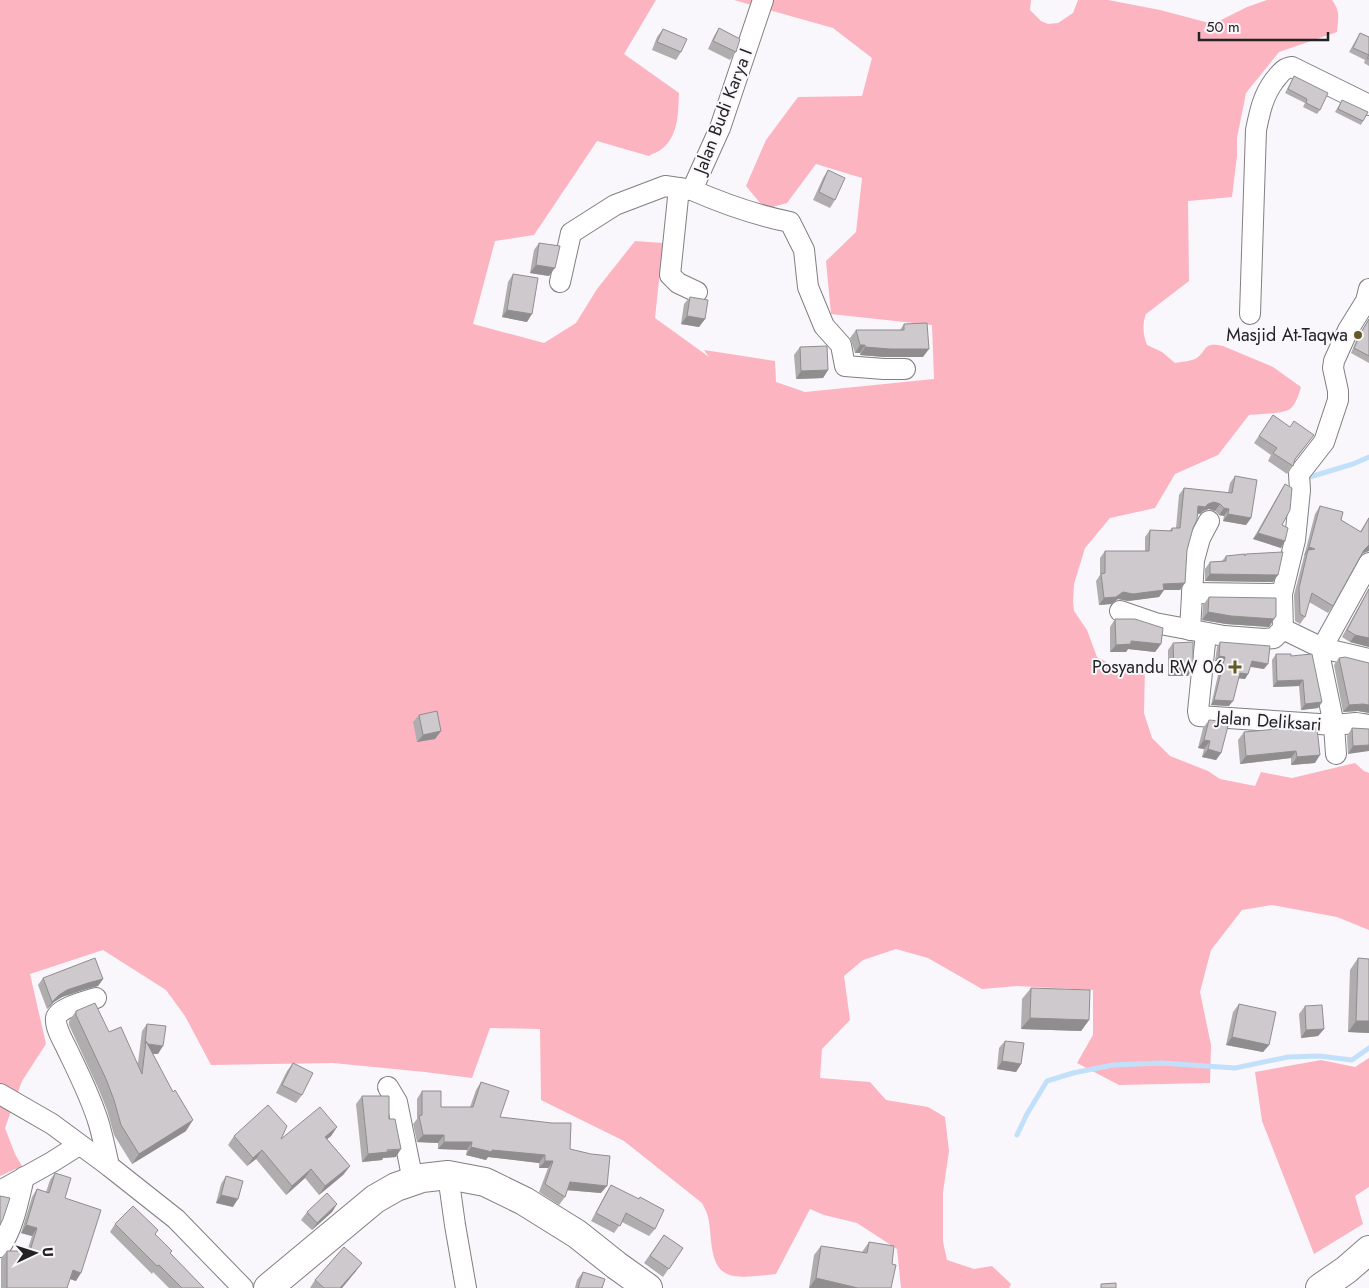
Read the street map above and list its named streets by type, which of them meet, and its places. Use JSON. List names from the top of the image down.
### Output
{
  "streets": {
    "street": ["Jalan Budi Karya I", "Jalan Deliksari"]
  },
  "places": {
    "other": ["Masjid At-Taqwa"],
    "health": ["Posyandu RW 06"]
  },
  "scale_bar": "50 m",
  "north": "right"
}
